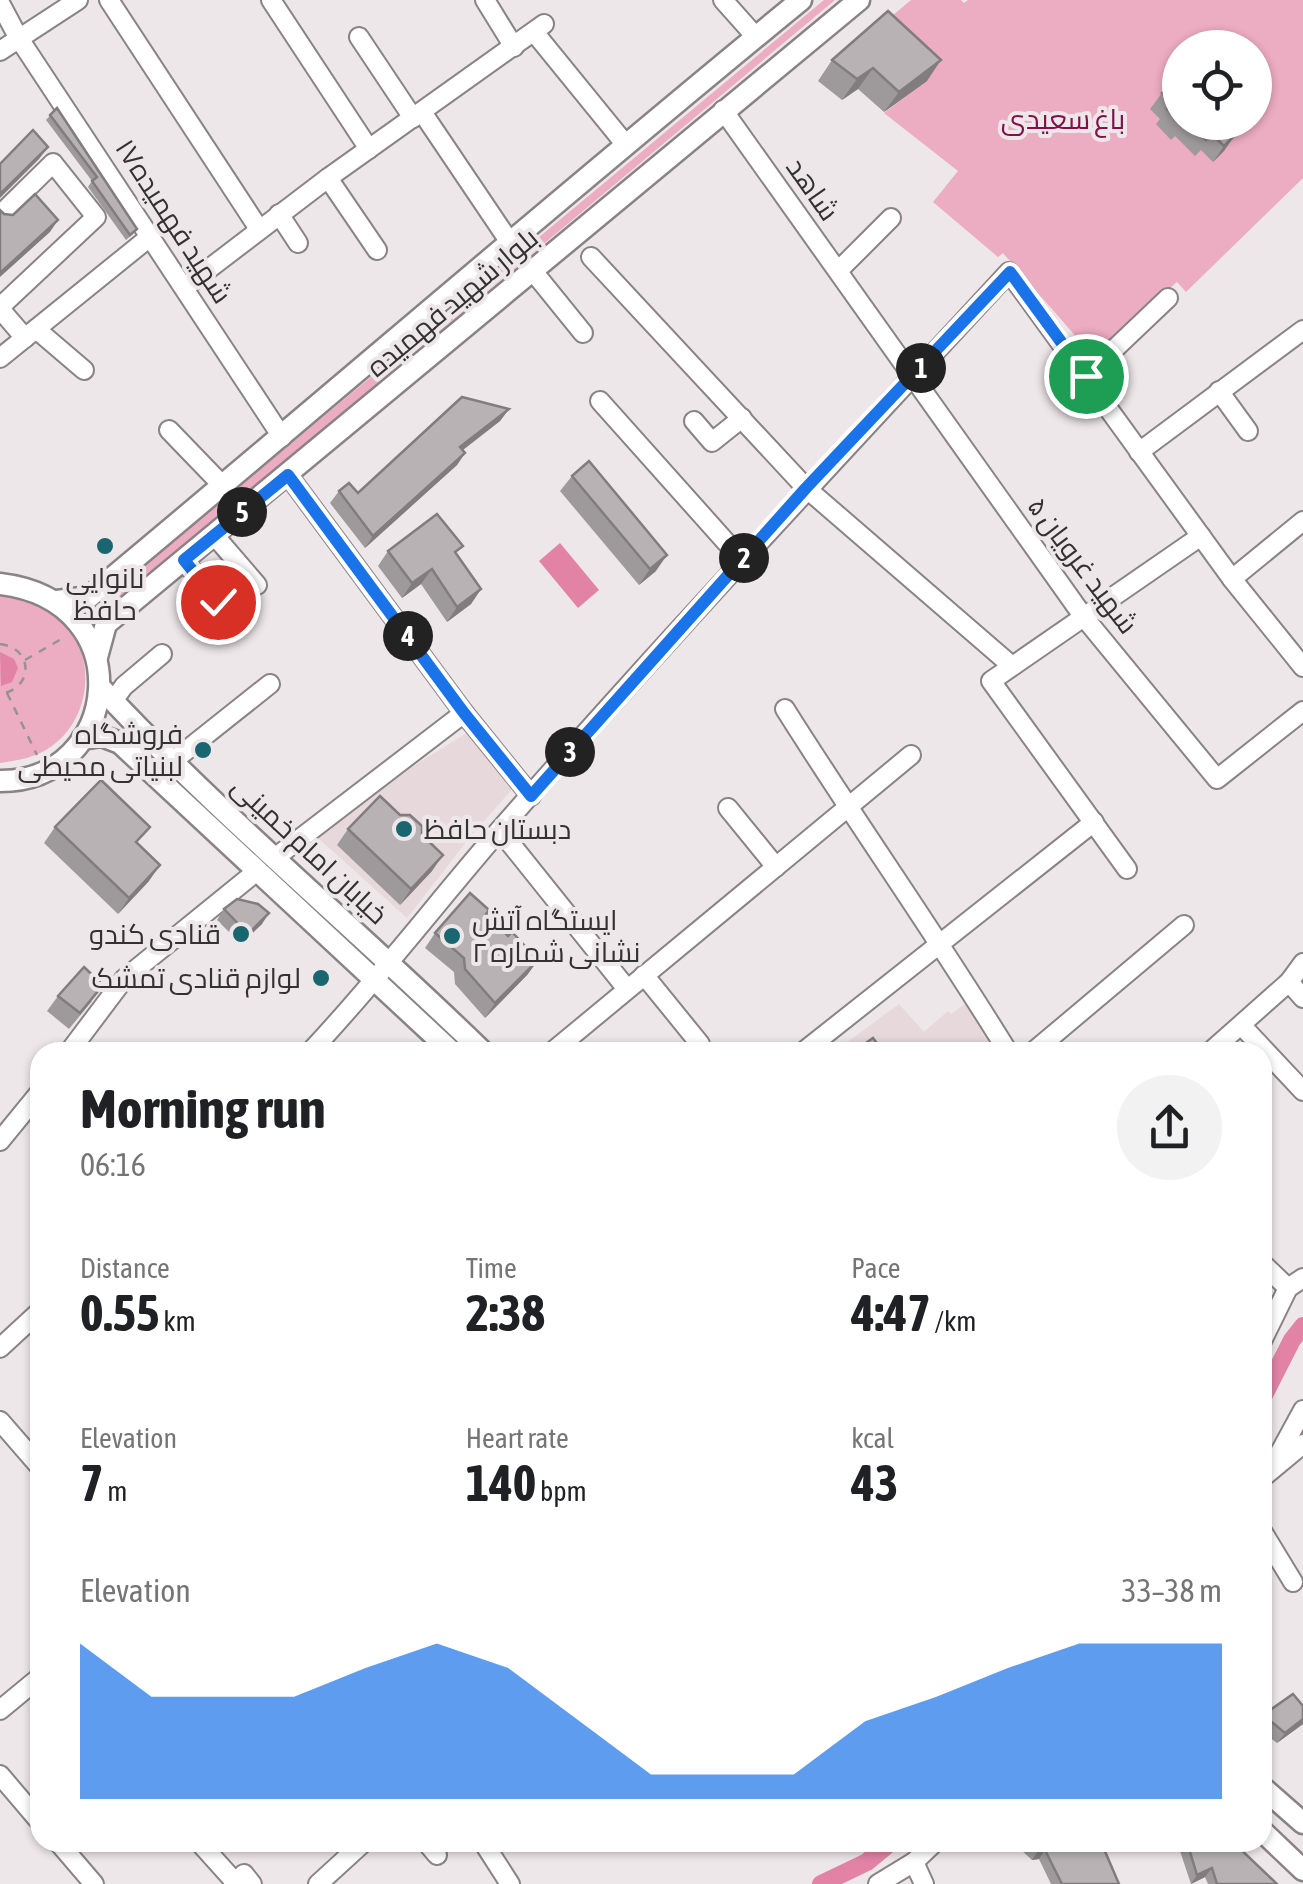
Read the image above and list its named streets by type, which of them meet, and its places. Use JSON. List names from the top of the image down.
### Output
{
  "streets": {
    "main road": ["بلوار شهید فهمیده", "خیابان امام خمینی"],
    "street": ["شاهد", "شهید فهمیده۱۷", "شهید غرویان ۵"]
  },
  "crossings": [
    ["شاهد", "بلوار شهید فهمیده"],
    ["شاهد", "شهید غرویان ۵"],
    ["شهید فهمیده۱۷", "بلوار شهید فهمیده"]
  ],
  "parks": ["باغ سعیدی"],
  "places": [
    "نانوایی حافظ",
    "فروشگاه لبنیاتی محیطی",
    "دبستان حافظ",
    "قنادی کندو",
    "ایستگاه آتش نشانی شماره ۲",
    "لوازم قنادی تمشک"
  ],
  "page": {
    "pins": [
      "1",
      "5",
      "2",
      "4",
      "3"
    ],
    "heading": ["Morning run", "06:16"],
    "stats": [
      ["Distance", "0.55 km"],
      ["Time", "2:38"],
      ["Pace", "4:47 /km"],
      ["Elevation", "7 m"],
      ["Heart rate", "140 bpm"],
      ["kcal", "43"]
    ],
    "chart": ["Elevation", "33–38 m"]
  }
}
